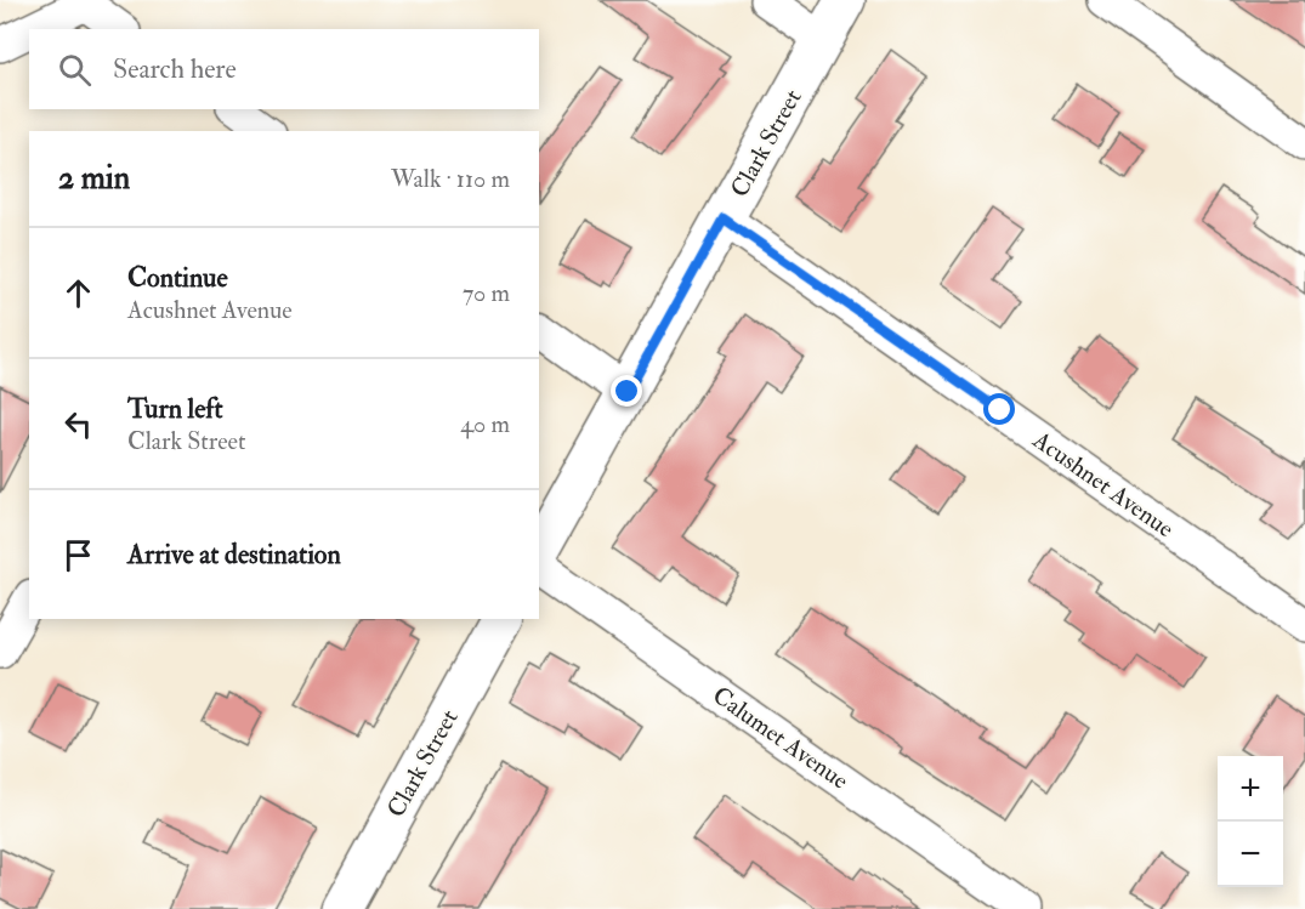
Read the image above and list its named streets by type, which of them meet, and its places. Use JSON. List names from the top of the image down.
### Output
{
  "streets": {
    "street": ["Clark Street", "Acushnet Avenue", "Calumet Avenue"]
  },
  "crossings": [
    ["Clark Street", "Acushnet Avenue"]
  ],
  "page": {
    "search": "Search here",
    "heading": ["2 min", "Walk · 110 m"],
    "list": [
      ["Continue", "Acushnet Avenue", "70 m"],
      ["Turn left", "Clark Street", "40 m"],
      "Arrive at destination"
    ],
    "map_buttons": ["+", "−"]
  }
}
